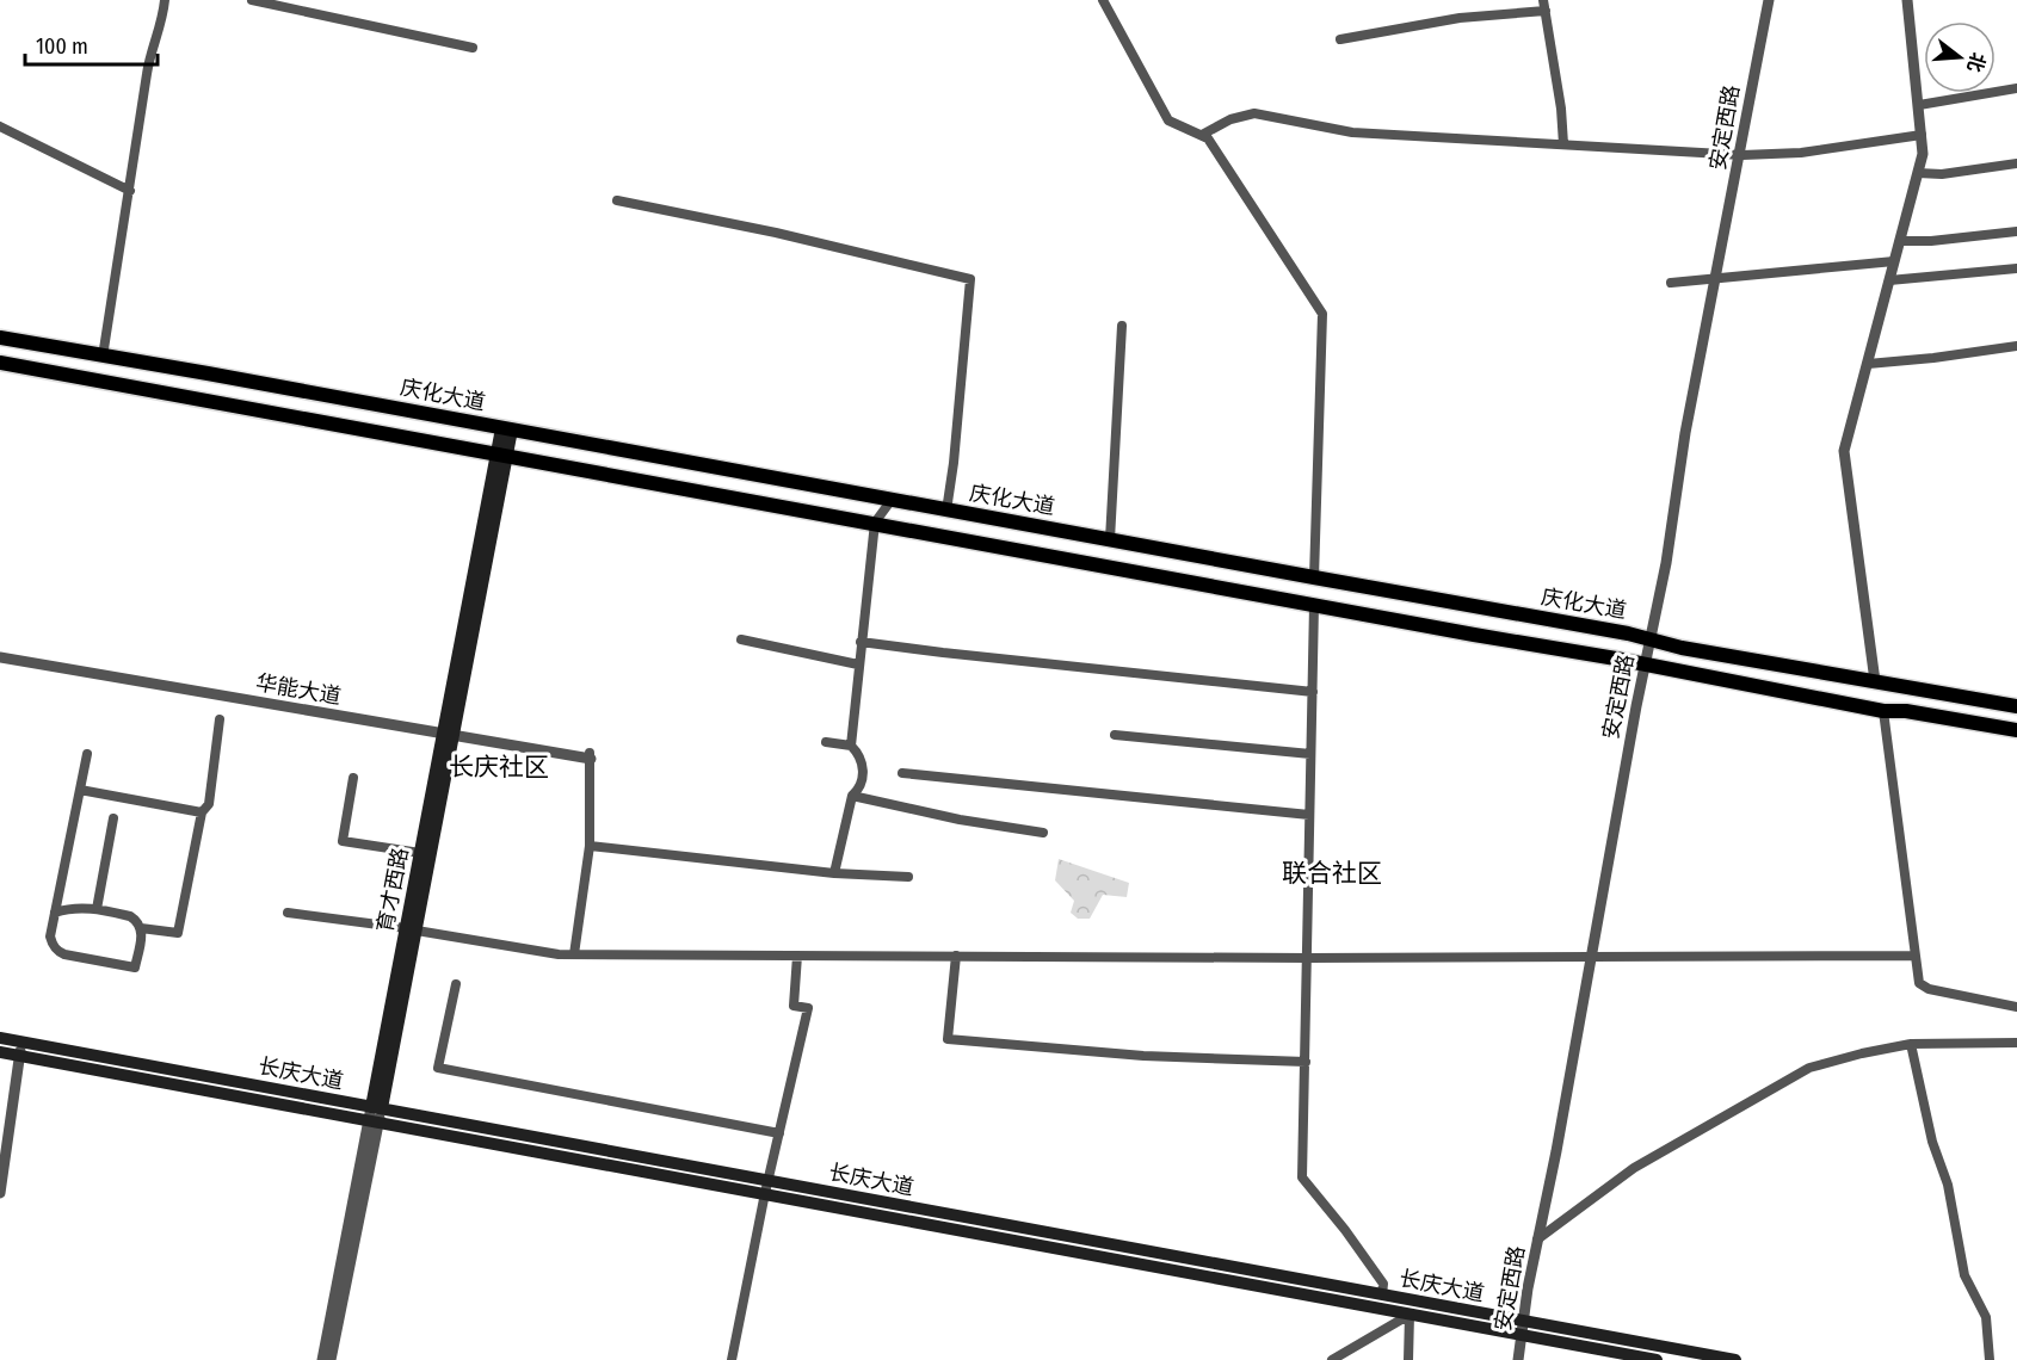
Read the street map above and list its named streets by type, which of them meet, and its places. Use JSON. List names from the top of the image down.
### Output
{
  "streets": {
    "highway": ["庆化大道"],
    "main road": ["育才西路", "长庆大道"],
    "street": ["安定西路", "华能大道"]
  },
  "crossings": [
    ["安定西路", "庆化大道"],
    ["安定西路", "长庆大道"],
    ["庆化大道", "育才西路"],
    ["华能大道", "育才西路"],
    ["育才西路", "长庆大道"]
  ],
  "districts": ["长庆社区", "联合社区"],
  "scale_bar": "100 m",
  "north": "right"
}
